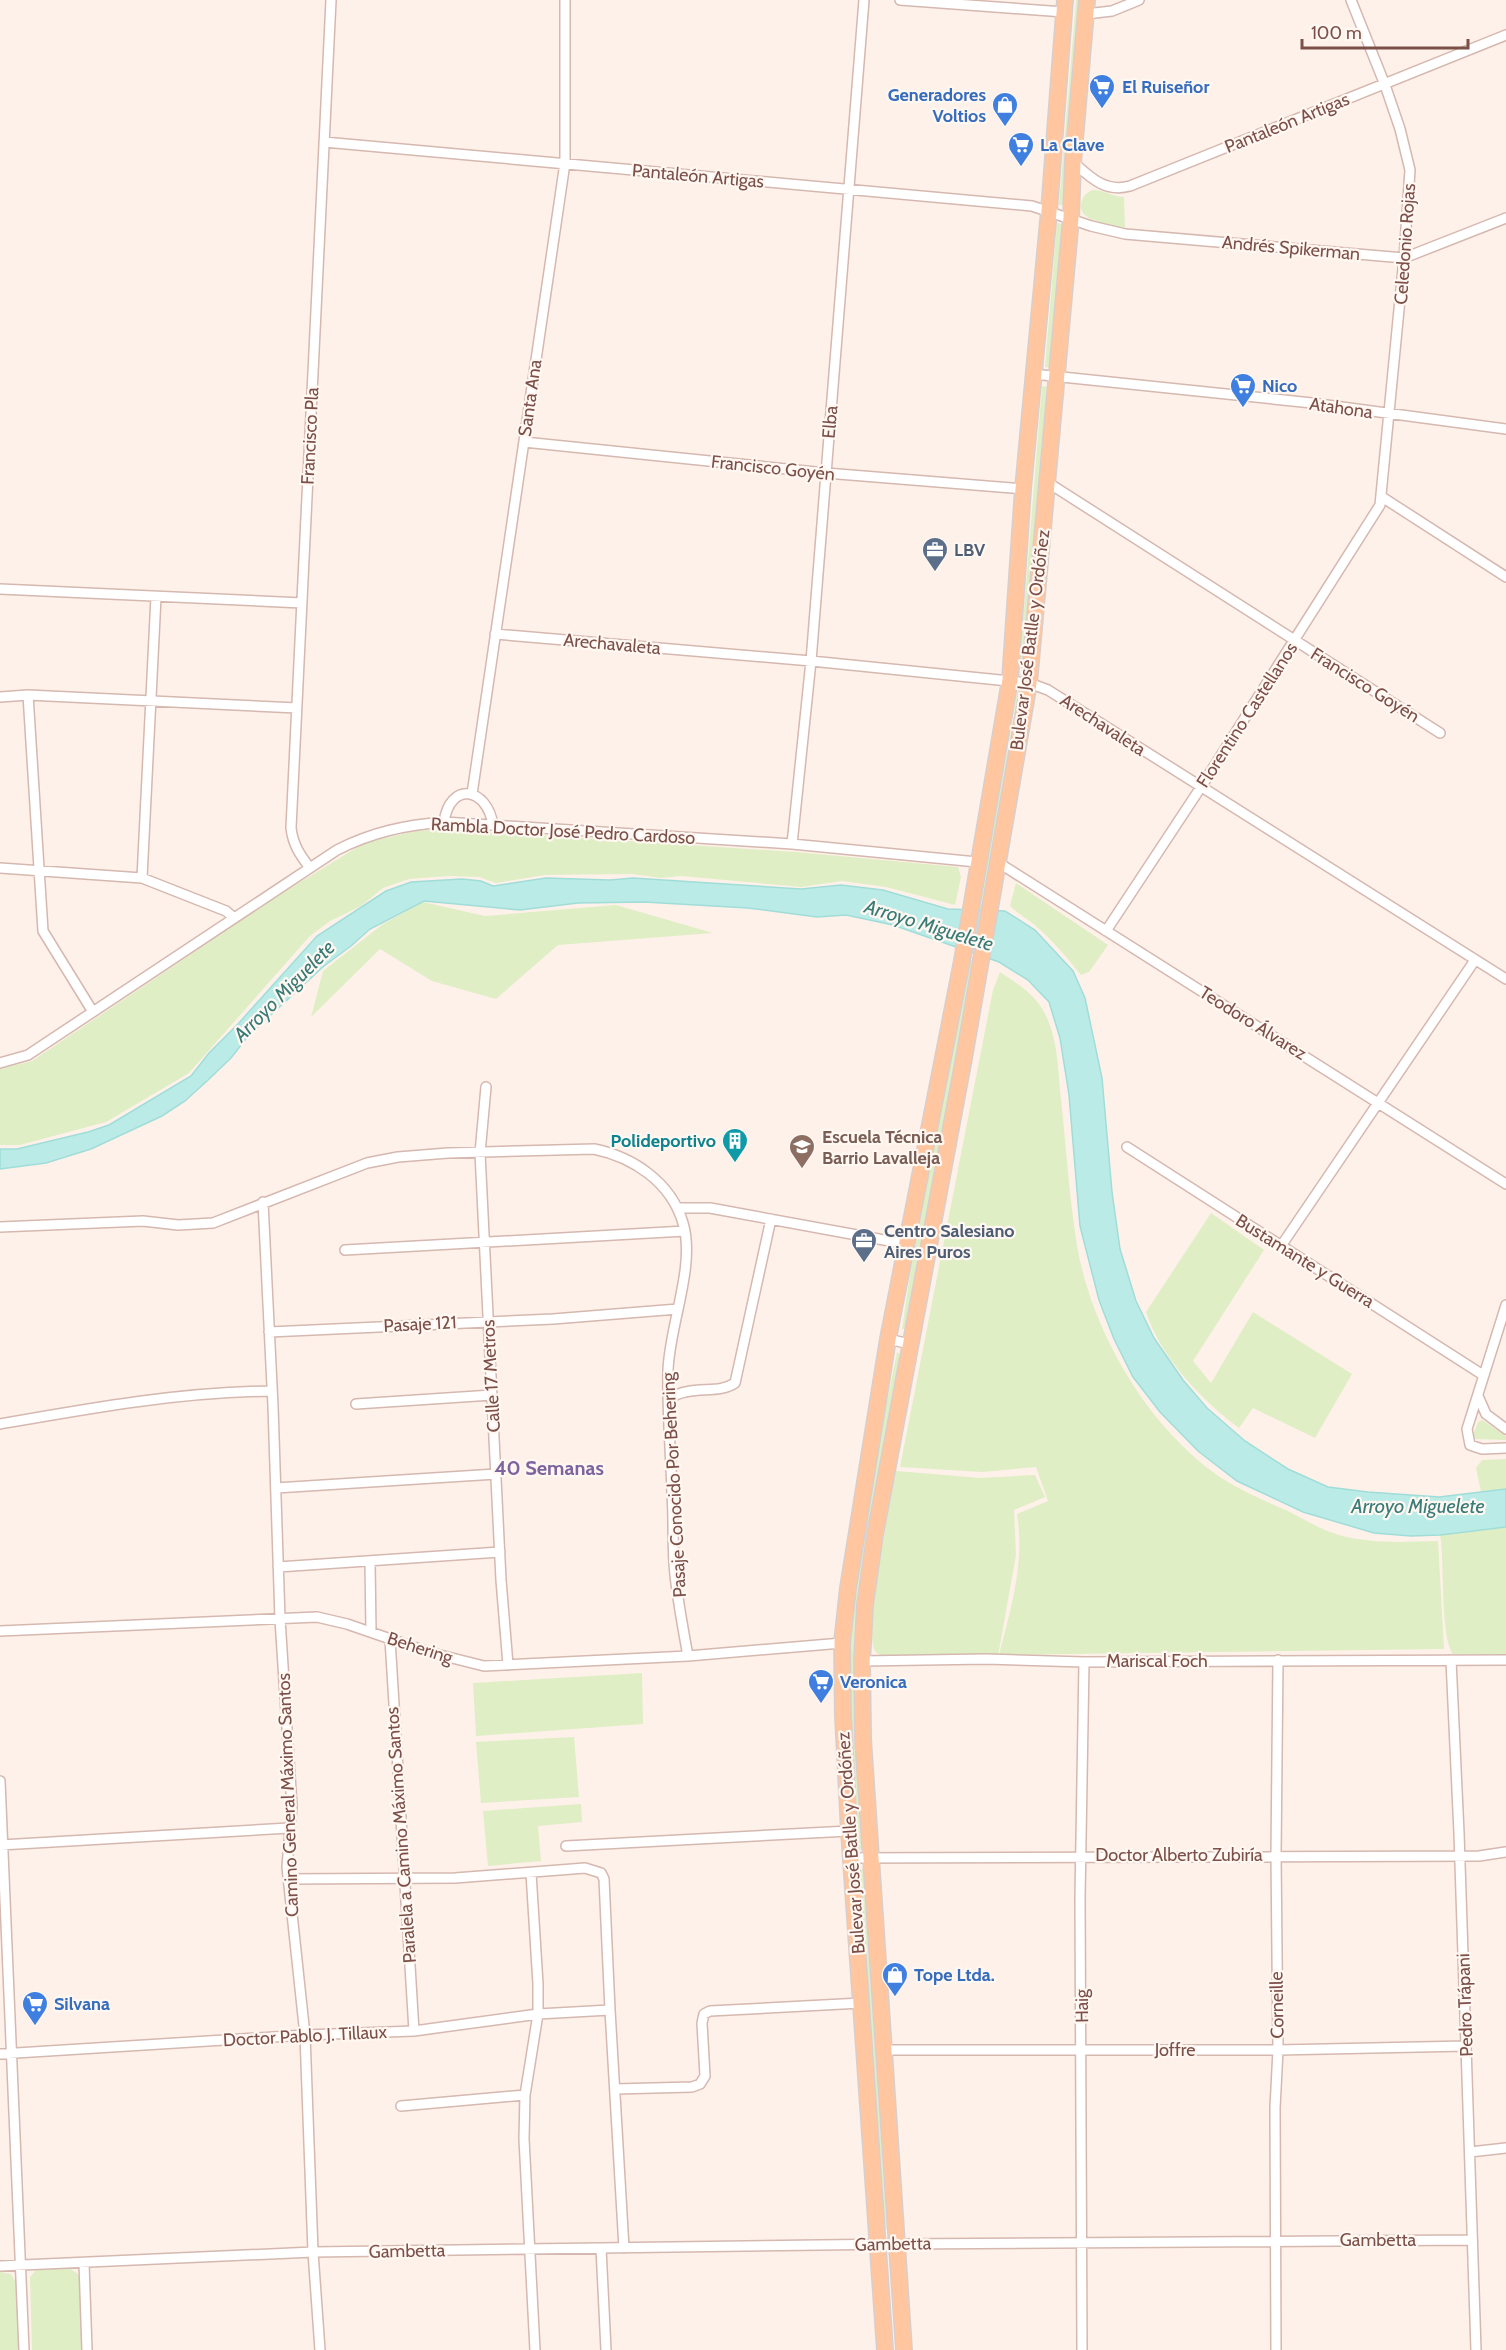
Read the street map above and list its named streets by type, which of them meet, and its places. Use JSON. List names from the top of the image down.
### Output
{
  "streets": {
    "main road": ["Bulevar José Batlle y Ordóñez"],
    "street": [
      "Pantaleón Artigas",
      "Celedonio Rojas",
      "Andrés Spikerman",
      "Santa Ana",
      "Atahona",
      "Elba",
      "Francisco Pla",
      "Francisco Goyén",
      "Arechavaleta",
      "Florentino Castellanos",
      "Rambla Doctor José Pedro Cardoso",
      "Teodoro Álvarez",
      "Bustamante y Guerra",
      "Pasaje 121",
      "Calle 17 Metros",
      "Pasaje Conocido Por Behering",
      "Behering",
      "Mariscal Foch",
      "Camino General Máximo Santos",
      "Paralela a Camino Máximo Santos",
      "Doctor Alberto Zubiría",
      "Corneille",
      "Pedro Trápani",
      "Haig",
      "Doctor Pablo J. Tillaux",
      "Joffre",
      "Gambetta"
    ]
  },
  "crossings": [
    ["Pantaleón Artigas", "Celedonio Rojas"],
    ["Pantaleón Artigas", "Andrés Spikerman"],
    ["Pantaleón Artigas", "Santa Ana"],
    ["Pantaleón Artigas", "Elba"],
    ["Pantaleón Artigas", "Francisco Pla"],
    ["Pantaleón Artigas", "Bulevar José Batlle y Ordóñez"],
    ["Celedonio Rojas", "Andrés Spikerman"],
    ["Celedonio Rojas", "Atahona"],
    ["Celedonio Rojas", "Florentino Castellanos"],
    ["Andrés Spikerman", "Bulevar José Batlle y Ordóñez"],
    ["Santa Ana", "Francisco Goyén"],
    ["Santa Ana", "Arechavaleta"],
    ["Atahona", "Bulevar José Batlle y Ordóñez"],
    ["Elba", "Francisco Goyén"],
    ["Elba", "Arechavaleta"],
    ["Elba", "Rambla Doctor José Pedro Cardoso"],
    ["Francisco Pla", "Rambla Doctor José Pedro Cardoso"],
    ["Francisco Goyén", "Bulevar José Batlle y Ordóñez"],
    ["Francisco Goyén", "Florentino Castellanos"],
    ["Bulevar José Batlle y Ordóñez", "Arechavaleta"],
    ["Bulevar José Batlle y Ordóñez", "Rambla Doctor José Pedro Cardoso"],
    ["Bulevar José Batlle y Ordóñez", "Teodoro Álvarez"],
    ["Bulevar José Batlle y Ordóñez", "Behering"],
    ["Bulevar José Batlle y Ordóñez", "Mariscal Foch"],
    ["Bulevar José Batlle y Ordóñez", "Doctor Alberto Zubiría"],
    ["Bulevar José Batlle y Ordóñez", "Joffre"],
    ["Bulevar José Batlle y Ordóñez", "Gambetta"],
    ["Arechavaleta", "Florentino Castellanos"],
    ["Florentino Castellanos", "Teodoro Álvarez"],
    ["Pasaje 121", "Calle 17 Metros"],
    ["Pasaje 121", "Pasaje Conocido Por Behering"],
    ["Pasaje 121", "Camino General Máximo Santos"],
    ["Calle 17 Metros", "Pasaje Conocido Por Behering"],
    ["Calle 17 Metros", "Behering"],
    ["Pasaje Conocido Por Behering", "Behering"],
    ["Pasaje Conocido Por Behering", "Camino General Máximo Santos"],
    ["Behering", "Camino General Máximo Santos"],
    ["Behering", "Paralela a Camino Máximo Santos"],
    ["Mariscal Foch", "Corneille"],
    ["Mariscal Foch", "Pedro Trápani"],
    ["Mariscal Foch", "Haig"],
    ["Camino General Máximo Santos", "Doctor Pablo J. Tillaux"],
    ["Camino General Máximo Santos", "Gambetta"],
    ["Paralela a Camino Máximo Santos", "Doctor Pablo J. Tillaux"],
    ["Doctor Alberto Zubiría", "Corneille"],
    ["Doctor Alberto Zubiría", "Pedro Trápani"],
    ["Doctor Alberto Zubiría", "Haig"],
    ["Corneille", "Joffre"],
    ["Corneille", "Gambetta"],
    ["Pedro Trápani", "Joffre"],
    ["Pedro Trápani", "Gambetta"],
    ["Haig", "Joffre"],
    ["Haig", "Gambetta"]
  ],
  "districts": ["40 Semanas"],
  "water": ["Arroyo Miguelete"],
  "places": {
    "supermarket": [
      "El Ruiseñor",
      "La Clave",
      "Nico",
      "Veronica",
      "Silvana"
    ],
    "shop": ["Generadores Voltios", "Tope Ltda."],
    "office": ["LBV", "Centro Salesiano Aires Puros"],
    "building": ["Polideportivo"],
    "school or university": ["Escuela Técnica Barrio Lavalleja"]
  },
  "scale_bar": "100 m"
}
